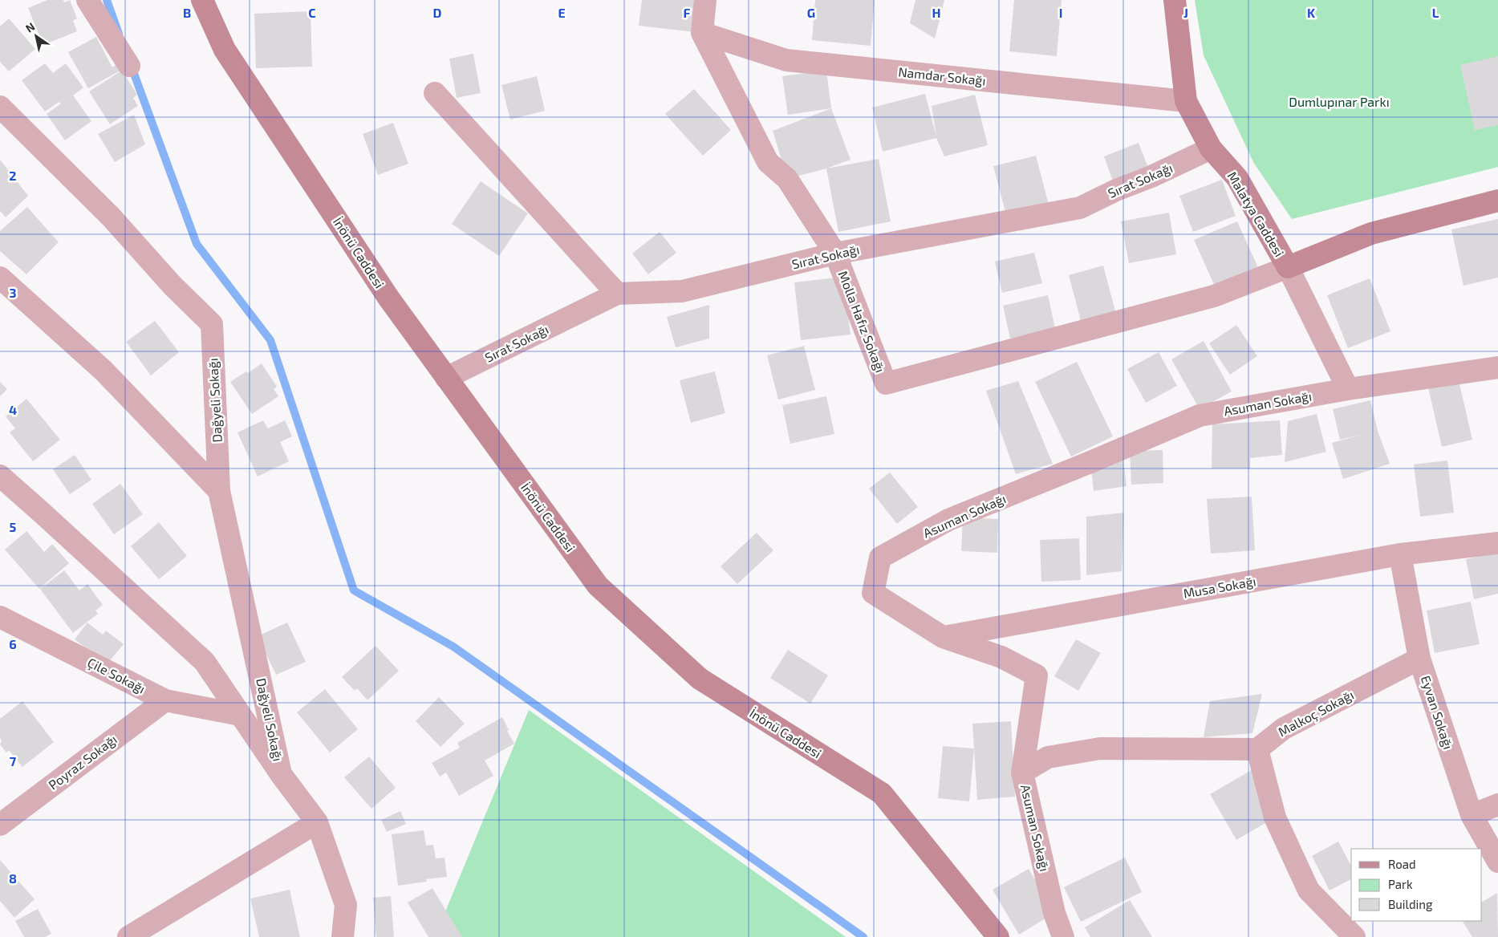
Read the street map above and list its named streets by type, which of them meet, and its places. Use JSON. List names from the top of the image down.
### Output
{
  "streets": {
    "street": [
      "Namdar Sokağı",
      "Sırat Sokağı",
      "Malatya Caddesi",
      "İnönü Caddesi",
      "Molla Hafız Sokağı",
      "Dağyeli Sokağı",
      "Asuman Sokağı",
      "Musa Sokağı",
      "Çile Sokağı",
      "Eyvan Sokağı",
      "Malkoç Sokağı",
      "Poyraz Sokağı"
    ]
  },
  "crossings": [
    ["Namdar Sokağı", "Malatya Caddesi"],
    ["Namdar Sokağı", "Molla Hafız Sokağı"],
    ["Sırat Sokağı", "Malatya Caddesi"],
    ["Sırat Sokağı", "İnönü Caddesi"],
    ["Sırat Sokağı", "Molla Hafız Sokağı"],
    ["Malatya Caddesi", "Molla Hafız Sokağı"],
    ["Asuman Sokağı", "Musa Sokağı"],
    ["Musa Sokağı", "Eyvan Sokağı"],
    ["Çile Sokağı", "Poyraz Sokağı"],
    ["Eyvan Sokağı", "Malkoç Sokağı"]
  ],
  "parks": ["Dumlupınar Parkı"],
  "legend": ["Road", "Park", "Building"],
  "north": "top left",
  "grid": {
    "columns": [
      "B",
      "C",
      "D",
      "E",
      "F",
      "G",
      "H",
      "I",
      "J",
      "K",
      "L"
    ],
    "rows": [
      "2",
      "3",
      "4",
      "5",
      "6",
      "7",
      "8"
    ]
  }
}
